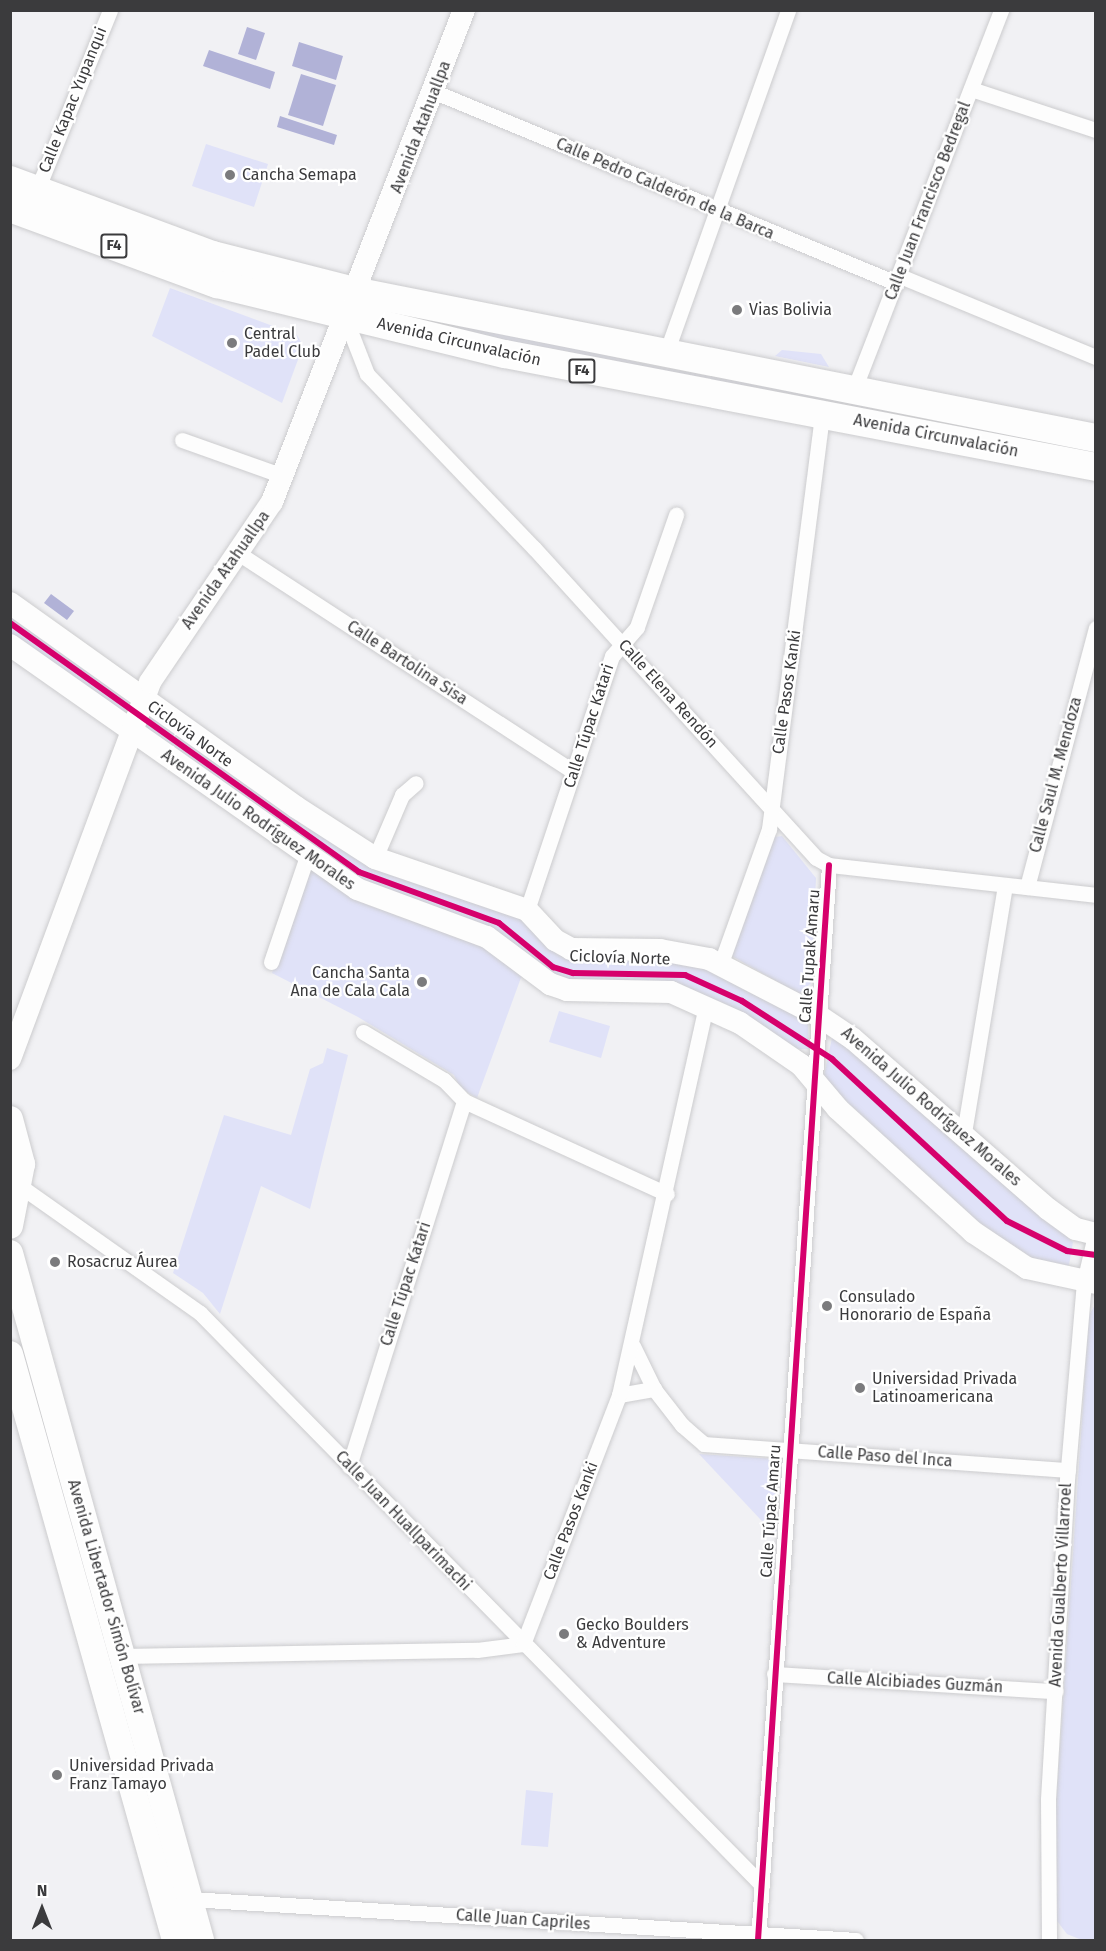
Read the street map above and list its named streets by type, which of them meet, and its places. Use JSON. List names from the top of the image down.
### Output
{
  "streets": {
    "highway": ["F4", "Avenida Circunvalación"],
    "main road": ["Avenida Atahuallpa", "Avenida Julio Rodríguez Morales", "Avenida Libertador Simón Bolívar"],
    "street": [
      "Calle Kapac Yupanqui",
      "Calle Pedro Calderón de la Barca",
      "Calle Juan Francisco Bedregal",
      "Calle Bartolina Sisa",
      "Calle Pasos Kanki",
      "Calle Elena Rendón",
      "Calle Túpac Katari",
      "Calle Saul M. Mendoza",
      "Calle Tupak Amaru",
      "Calle Paso del Inca",
      "Calle Túpac Amaru",
      "Calle Juan Huallparimachi",
      "Avenida Gualberto Villarroel",
      "Calle Alcibiades Guzmán",
      "Calle Juan Capriles"
    ],
    "cycle path": ["Ciclovía Norte"]
  },
  "crossings": [
    ["Calle Kapac Yupanqui", "Avenida Circunvalación"],
    ["Avenida Atahuallpa", "Calle Pedro Calderón de la Barca"],
    ["Avenida Atahuallpa", "Avenida Circunvalación"],
    ["Avenida Atahuallpa", "Calle Bartolina Sisa"],
    ["Avenida Atahuallpa", "Calle Elena Rendón"],
    ["Avenida Atahuallpa", "Avenida Julio Rodríguez Morales"],
    ["Calle Pedro Calderón de la Barca", "Calle Juan Francisco Bedregal"],
    ["Calle Juan Francisco Bedregal", "Avenida Circunvalación"],
    ["Avenida Circunvalación", "Calle Pasos Kanki"],
    ["Avenida Circunvalación", "Calle Elena Rendón"],
    ["Calle Bartolina Sisa", "Calle Túpac Katari"],
    ["Calle Pasos Kanki", "Calle Elena Rendón"],
    ["Calle Pasos Kanki", "Avenida Julio Rodríguez Morales"],
    ["Calle Pasos Kanki", "Calle Paso del Inca"],
    ["Calle Pasos Kanki", "Calle Juan Huallparimachi"],
    ["Calle Elena Rendón", "Calle Túpac Katari"],
    ["Calle Elena Rendón", "Calle Tupak Amaru"],
    ["Calle Túpac Katari", "Avenida Julio Rodríguez Morales"],
    ["Calle Túpac Katari", "Calle Juan Huallparimachi"],
    ["Avenida Julio Rodríguez Morales", "Calle Tupak Amaru"],
    ["Avenida Julio Rodríguez Morales", "Calle Túpac Amaru"],
    ["Avenida Julio Rodríguez Morales", "Avenida Gualberto Villarroel"],
    ["Calle Tupak Amaru", "Calle Túpac Amaru"],
    ["Calle Paso del Inca", "Calle Túpac Amaru"],
    ["Calle Paso del Inca", "Avenida Gualberto Villarroel"],
    ["Calle Túpac Amaru", "Calle Juan Huallparimachi"],
    ["Calle Túpac Amaru", "Calle Alcibiades Guzmán"],
    ["Calle Túpac Amaru", "Calle Juan Capriles"],
    ["Avenida Gualberto Villarroel", "Calle Alcibiades Guzmán"],
    ["Avenida Libertador Simón Bolívar", "Calle Juan Capriles"]
  ],
  "places": [
    "Cancha Semapa",
    "Vias Bolivia",
    "Central Padel Club",
    "Cancha Santa Ana de Cala Cala",
    "Rosacruz Áurea",
    "Consulado Honorario de España",
    "Universidad Privada Latinoamericana",
    "Gecko Boulders & Adventure",
    "Universidad Privada Franz Tamayo"
  ],
  "north": "top"
}
